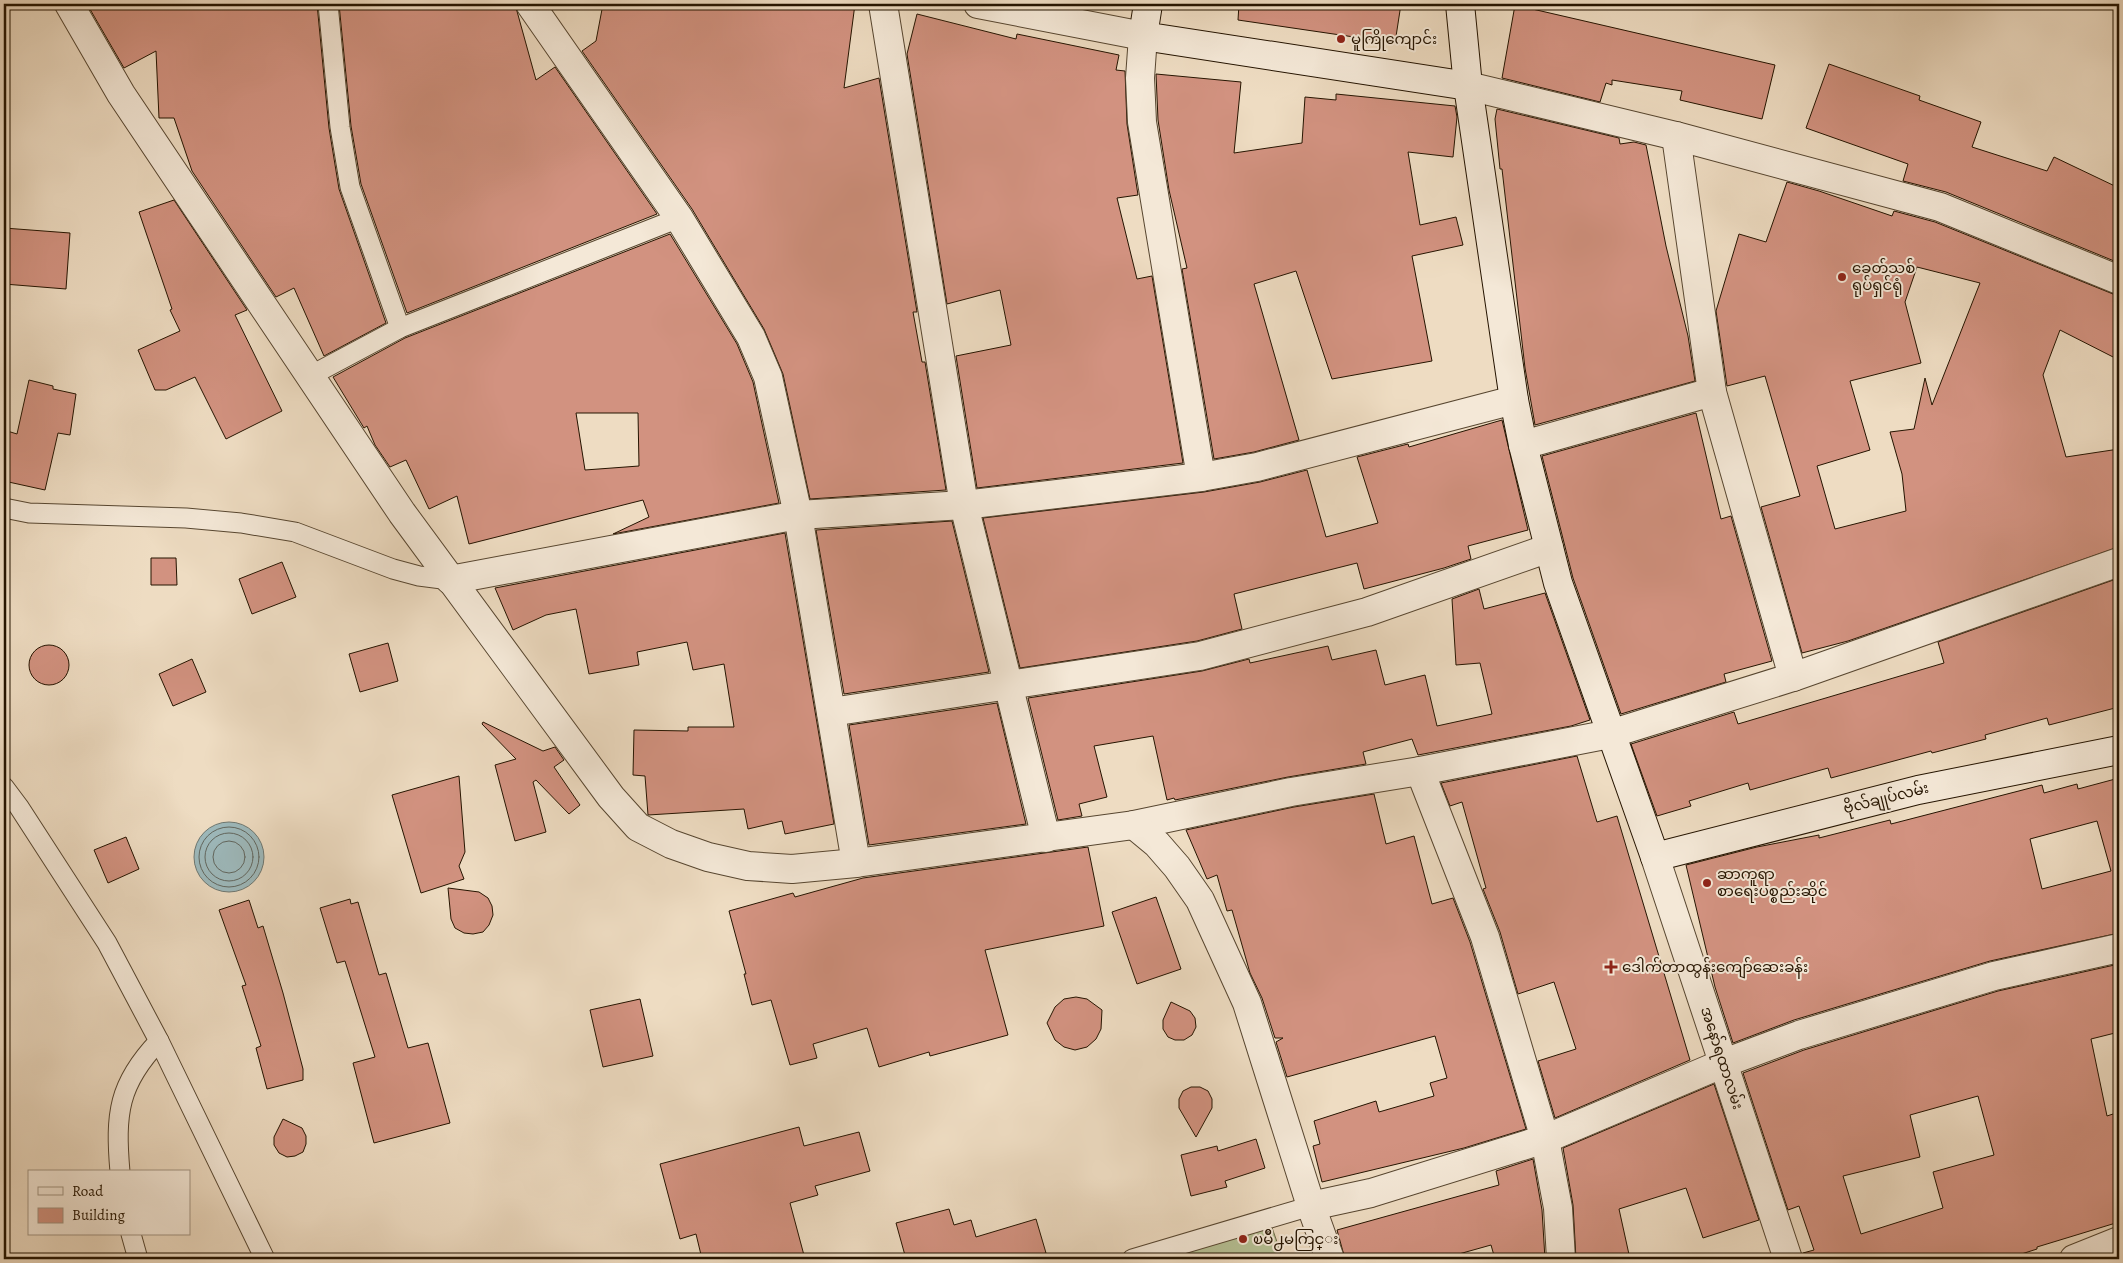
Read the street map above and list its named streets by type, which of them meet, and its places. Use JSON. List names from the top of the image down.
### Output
{
  "streets": {
    "street": ["ဗိုလ်‌ချုပ်‌လမ်း", "အ‌နော်‌ရထာလမ်း"]
  },
  "crossings": [
    ["ဗိုလ်‌ချုပ်‌လမ်း", "အ‌နော်‌ရထာလမ်း"]
  ],
  "places": {
    "other": [
      "မူကြိုကျောင်း",
      "ခေတ်သစ် ရုပ်‌ရှင်ရုံ",
      "ဆာကူရာ စာရေးပစ္စည်းဆိုင်",
      "ၿမိဳ႕မကြင္း"
    ],
    "health": ["ဒေါက်တာထွန်းကျော်ဆေးခန်း"]
  },
  "legend": ["Road", "Building"]
}
